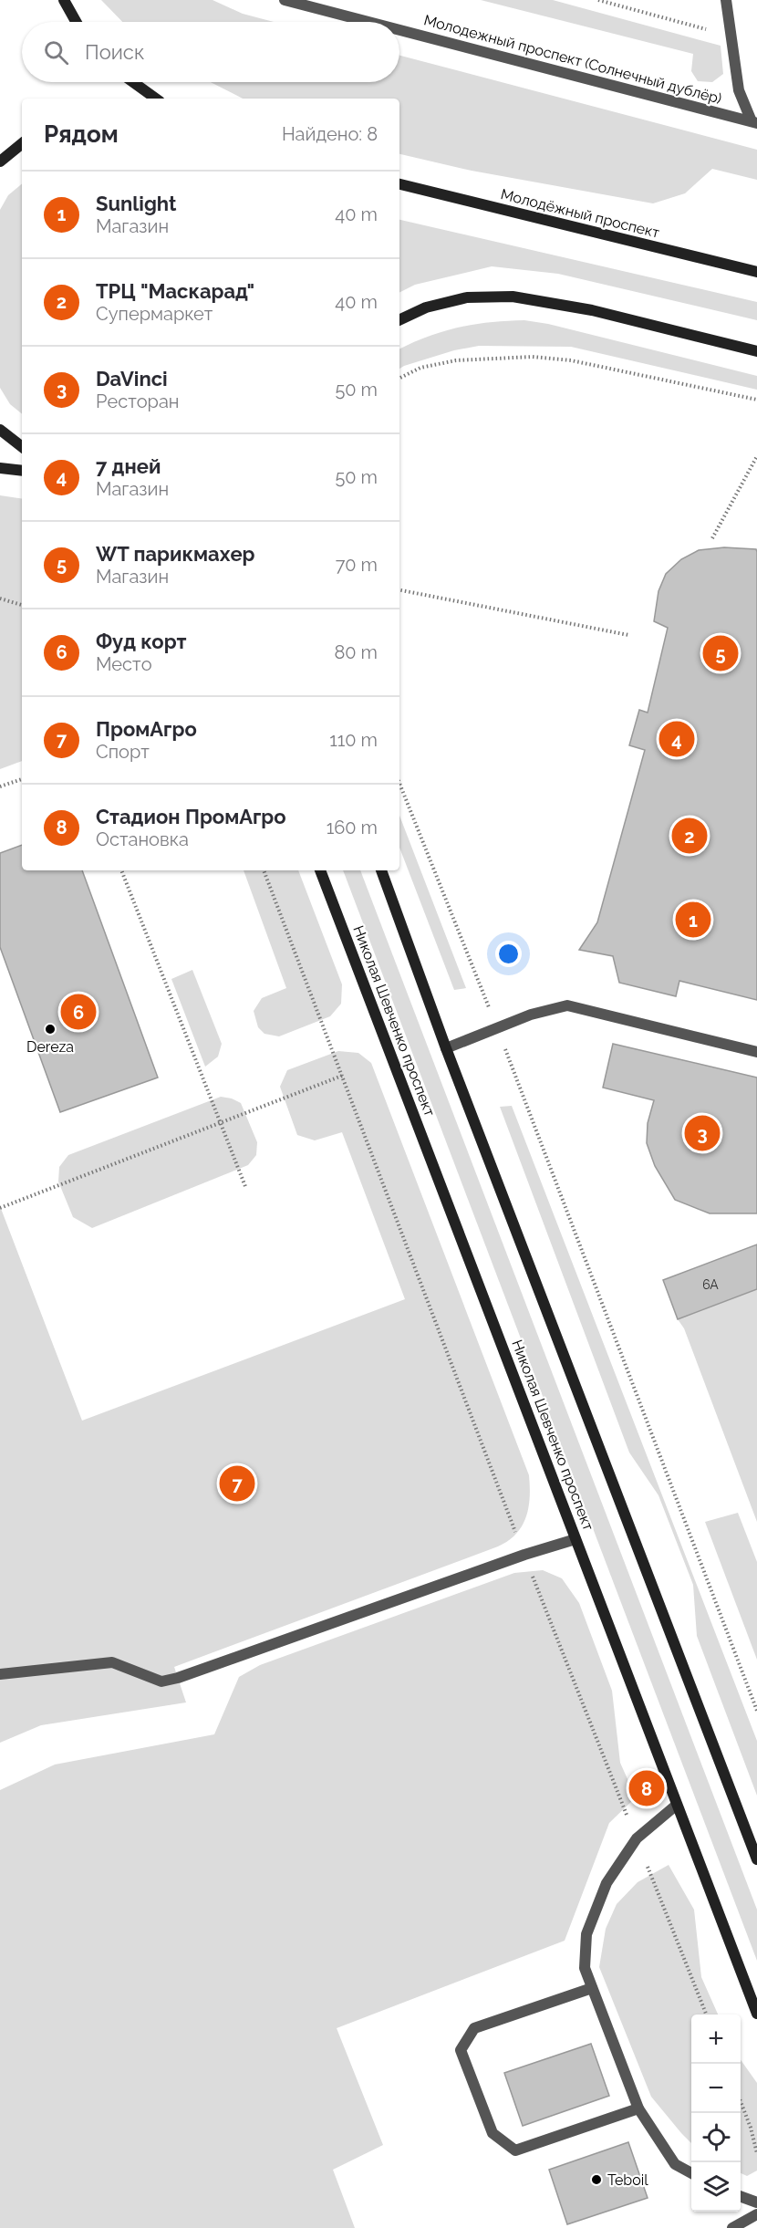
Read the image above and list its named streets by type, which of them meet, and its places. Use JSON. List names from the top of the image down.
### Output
{
  "streets": {
    "main road": ["Молодёжный проспект", "Николая Шевченко проспект"],
    "street": ["Молодежный проспект (Солнечный дублёр)"]
  },
  "places": ["Dereza", "Teboil"],
  "house_numbers": ["6А"],
  "page": {
    "search": "Поиск",
    "heading": ["Рядом", "Найдено: 8"],
    "list": [
      {
        "mark": "1",
        "name": "Sunlight",
        "note": "Магазин",
        "value": "40 m"
      },
      {
        "mark": "2",
        "name": "ТРЦ \"Маскарад\"",
        "note": "Супермаркет",
        "value": "40 m"
      },
      {
        "mark": "3",
        "name": "DaVinci",
        "note": "Ресторан",
        "value": "50 m"
      },
      {
        "mark": "4",
        "name": "7 дней",
        "note": "Магазин",
        "value": "50 m"
      },
      {
        "mark": "5",
        "name": "WT парикмахер",
        "note": "Магазин",
        "value": "70 m"
      },
      {
        "mark": "6",
        "name": "Фуд корт",
        "note": "Место",
        "value": "80 m"
      },
      {
        "mark": "7",
        "name": "ПромАгро",
        "note": "Спорт",
        "value": "110 m"
      },
      {
        "mark": "8",
        "name": "Стадион ПромАгро",
        "note": "Остановка",
        "value": "160 m"
      }
    ],
    "pins": [
      "5",
      "4",
      "2",
      "1",
      "6",
      "3",
      "7",
      "8"
    ],
    "map_buttons": ["+", "−"]
  }
}
